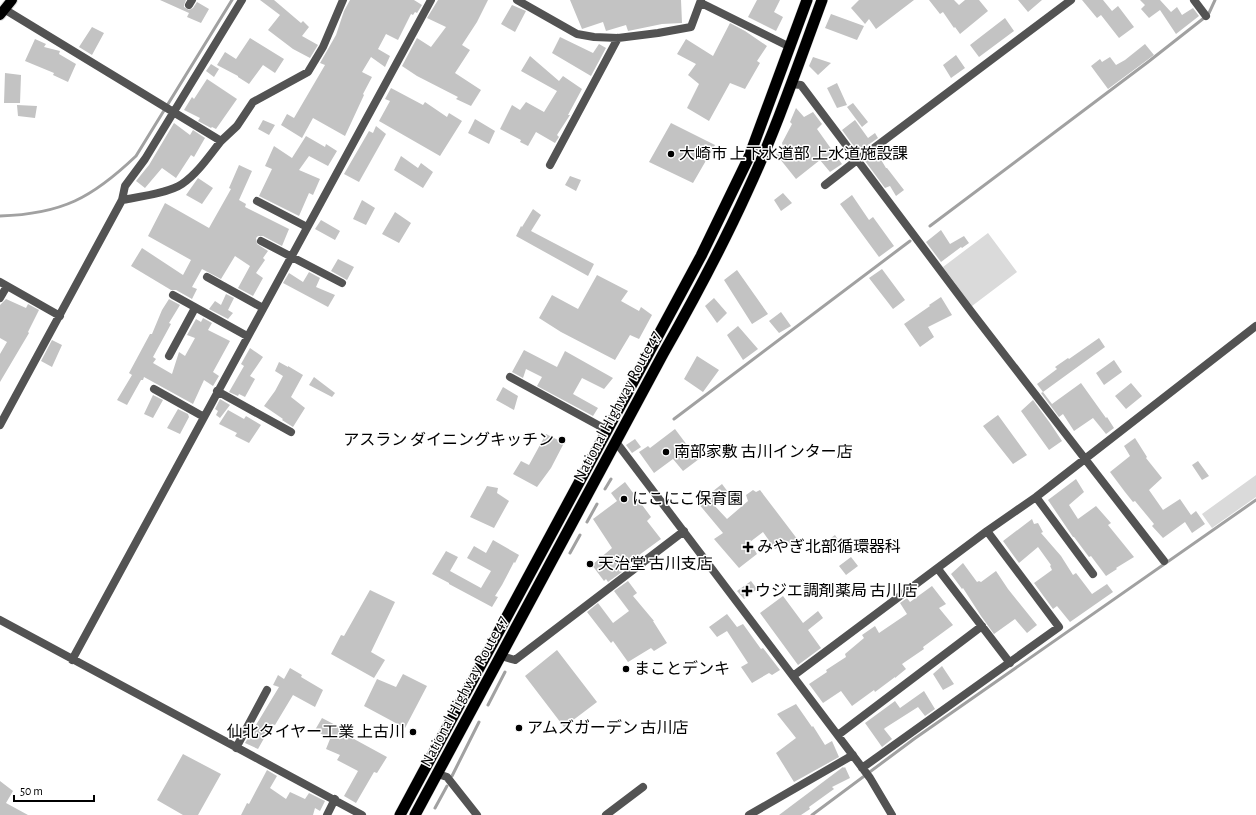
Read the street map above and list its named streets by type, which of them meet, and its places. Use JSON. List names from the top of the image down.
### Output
{
  "streets": {
    "highway": ["National Highway Route 47"]
  },
  "places": {
    "other": [
      "大崎市 上下水道部 上水道施設課",
      "アスラン ダイニングキッチン",
      "南部家敷 古川インター店",
      "にこにこ保育園",
      "天治堂 古川支店",
      "まことデンキ",
      "アムズガーデン 古川店",
      "仙北タイヤー工業 上古川"
    ],
    "health": ["みやぎ北部循環器科", "ウジエ調剤薬局 古川店"]
  },
  "scale_bar": "50 m"
}
